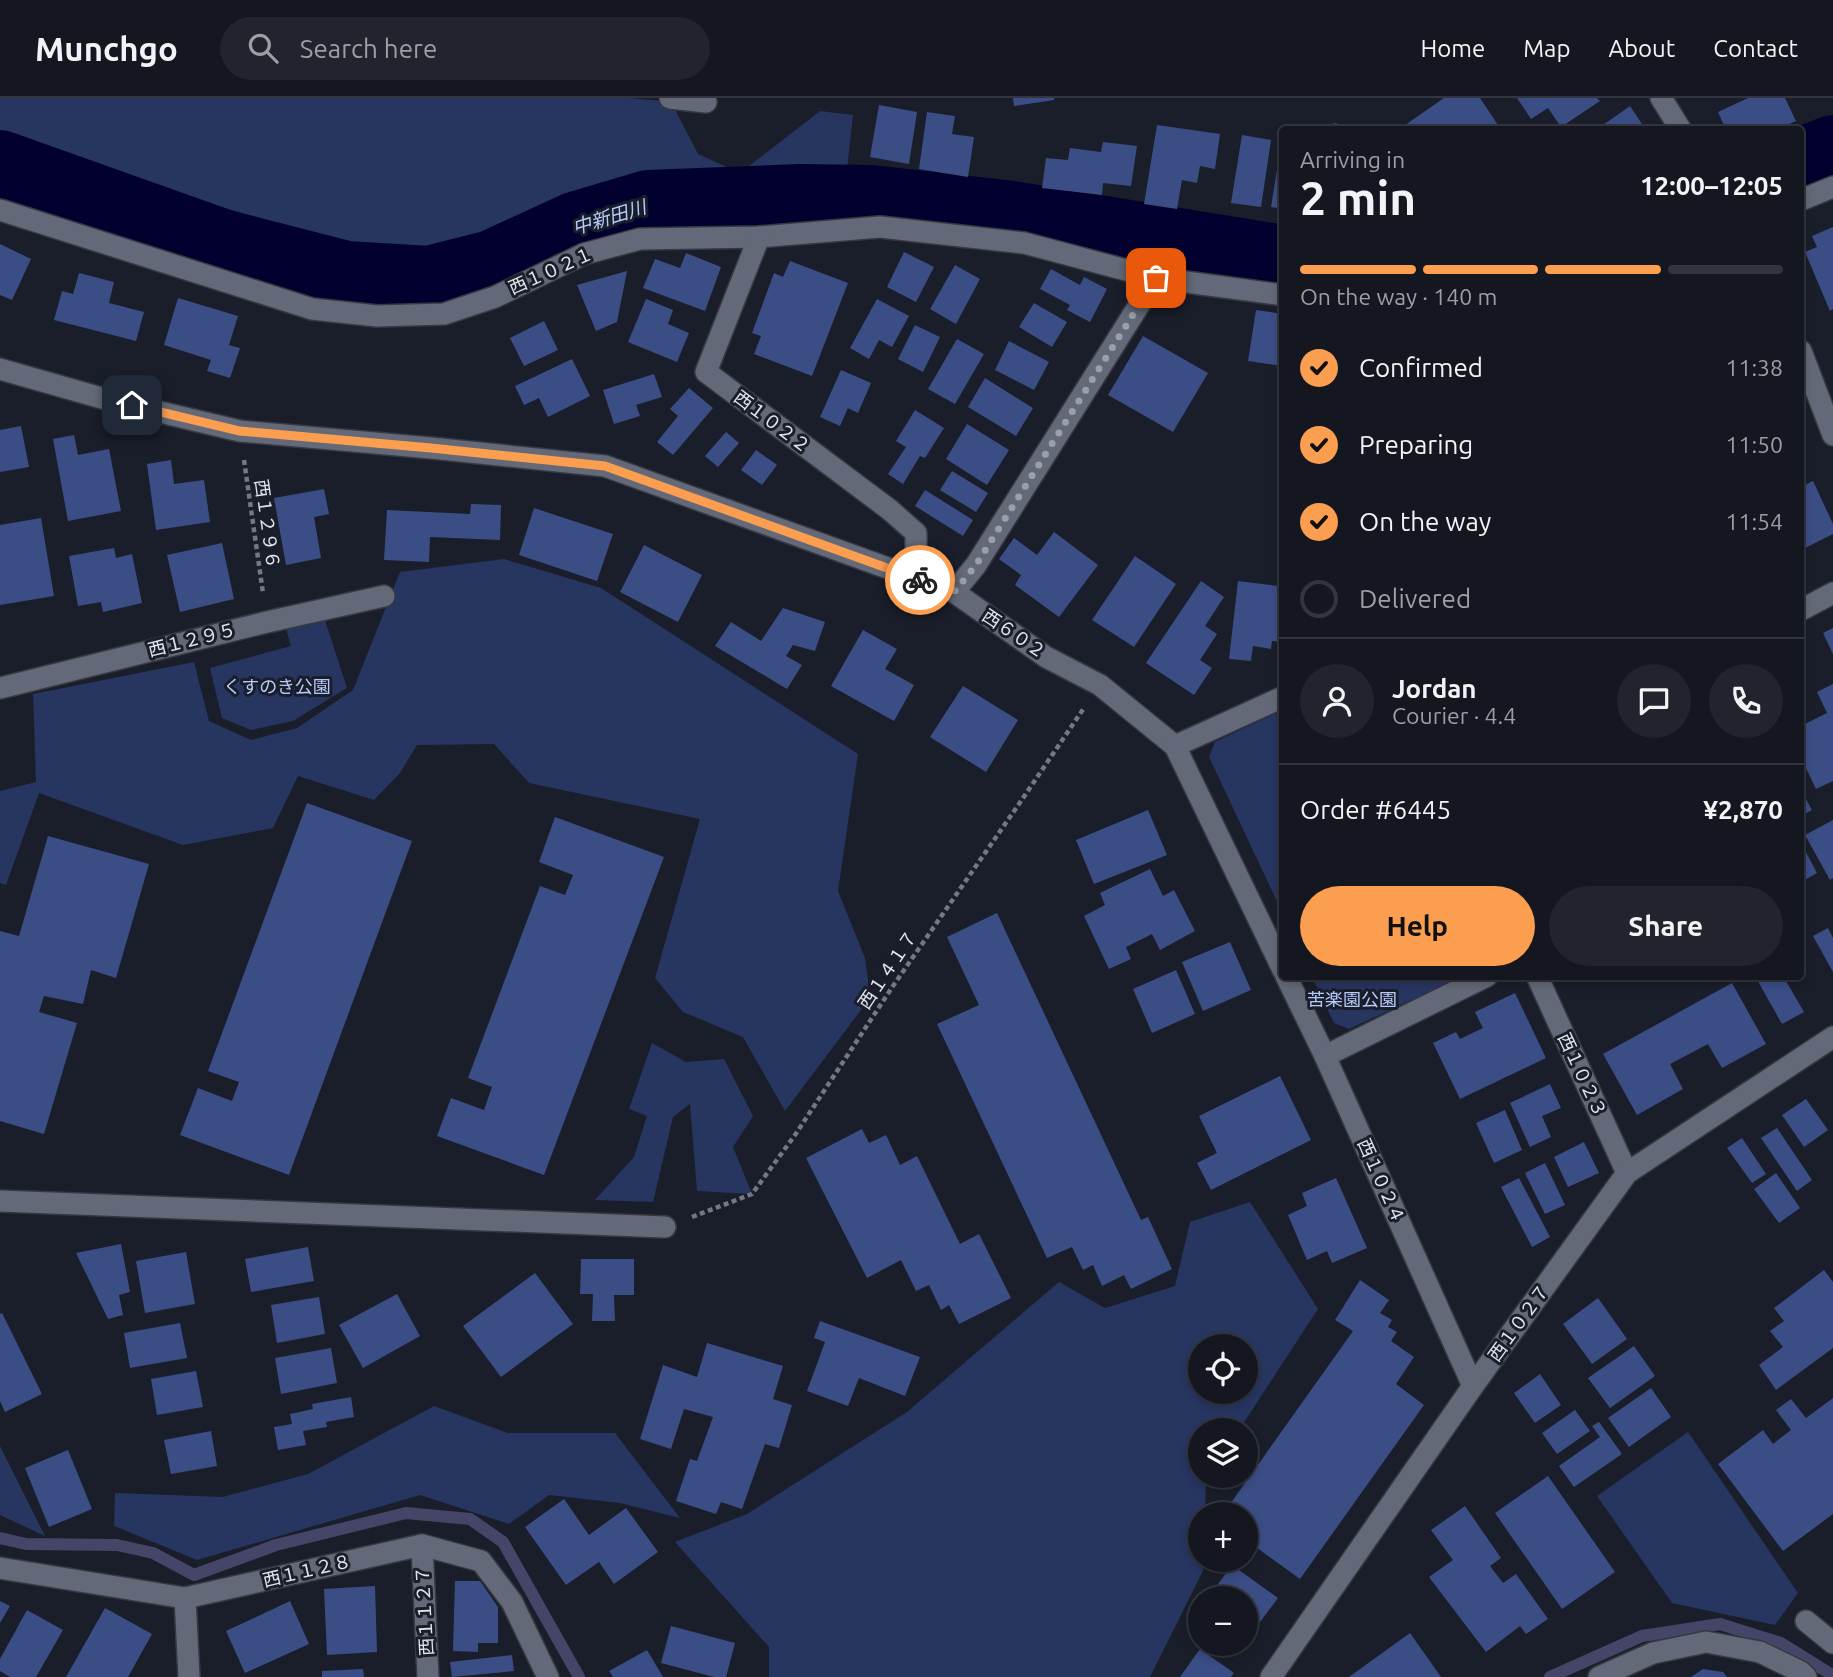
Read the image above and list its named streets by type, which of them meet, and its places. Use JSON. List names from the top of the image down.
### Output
{
  "streets": {
    "street": [
      "西１０２１",
      "西１０２２",
      "西６０２",
      "西１２９５",
      "西１０２３",
      "西１０２４",
      "西１０２７",
      "西１１２８",
      "西１１２７"
    ],
    "path": ["西１２９６", "西１４１７"]
  },
  "crossings": [
    ["西１０２１", "西１０２２"],
    ["西１２９６", "西１２９５"],
    ["西６０２", "西１４１７"],
    ["西１０２３", "西１０２７"],
    ["西１０２４", "西１０２７"],
    ["西１１２８", "西１１２７"]
  ],
  "water": ["中新田川"],
  "parks": ["くすのき公園", "苦楽園公園"],
  "page": {
    "header": "Munchgo",
    "search": "Search here",
    "nav": [
      "Home",
      "Map",
      "About",
      "Contact"
    ],
    "heading": ["2 min", "Arriving in", "12:00–12:05"],
    "panel": [
      "Jordan",
      "Courier · 4.4",
      "Order #6445",
      "¥2,870"
    ],
    "bar": "On the way · 140 m",
    "list": [
      ["Confirmed", "11:38"],
      ["Preparing", "11:50"],
      ["On the way", "11:54"],
      "Delivered"
    ],
    "buttons": ["Help", "Share"],
    "map_buttons": ["+", "−"]
  }
}
